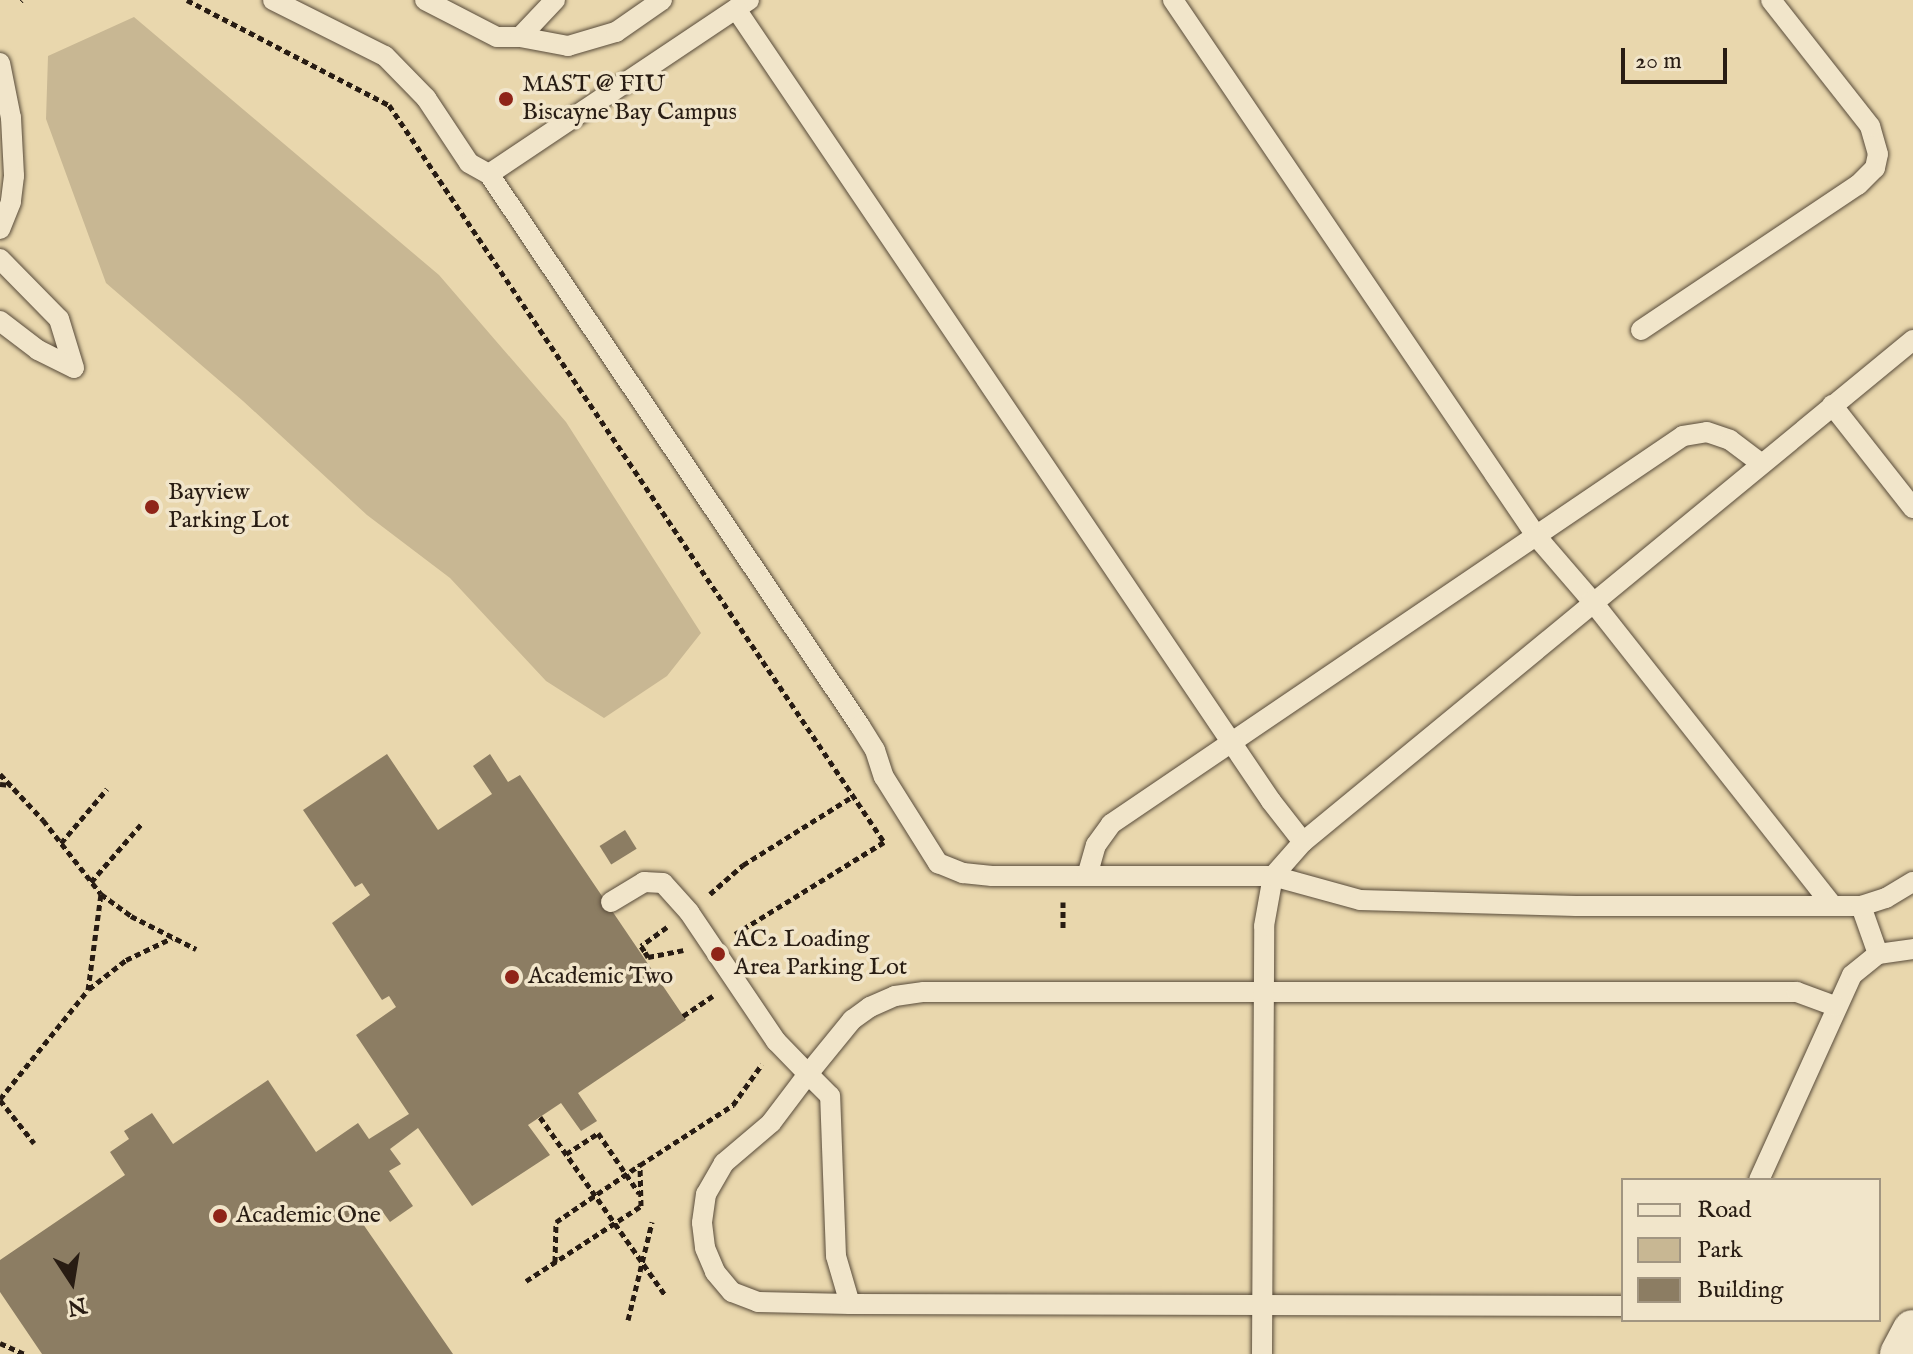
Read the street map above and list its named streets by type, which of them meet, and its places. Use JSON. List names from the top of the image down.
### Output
{
  "places": [
    "MAST @ FIU Biscayne Bay Campus",
    "Bayview Parking Lot",
    "AC2 Loading Area Parking Lot",
    "Academic Two",
    "Academic One"
  ],
  "legend": ["Road", "Park", "Building"],
  "scale_bar": "20 m",
  "north": "bottom"
}
